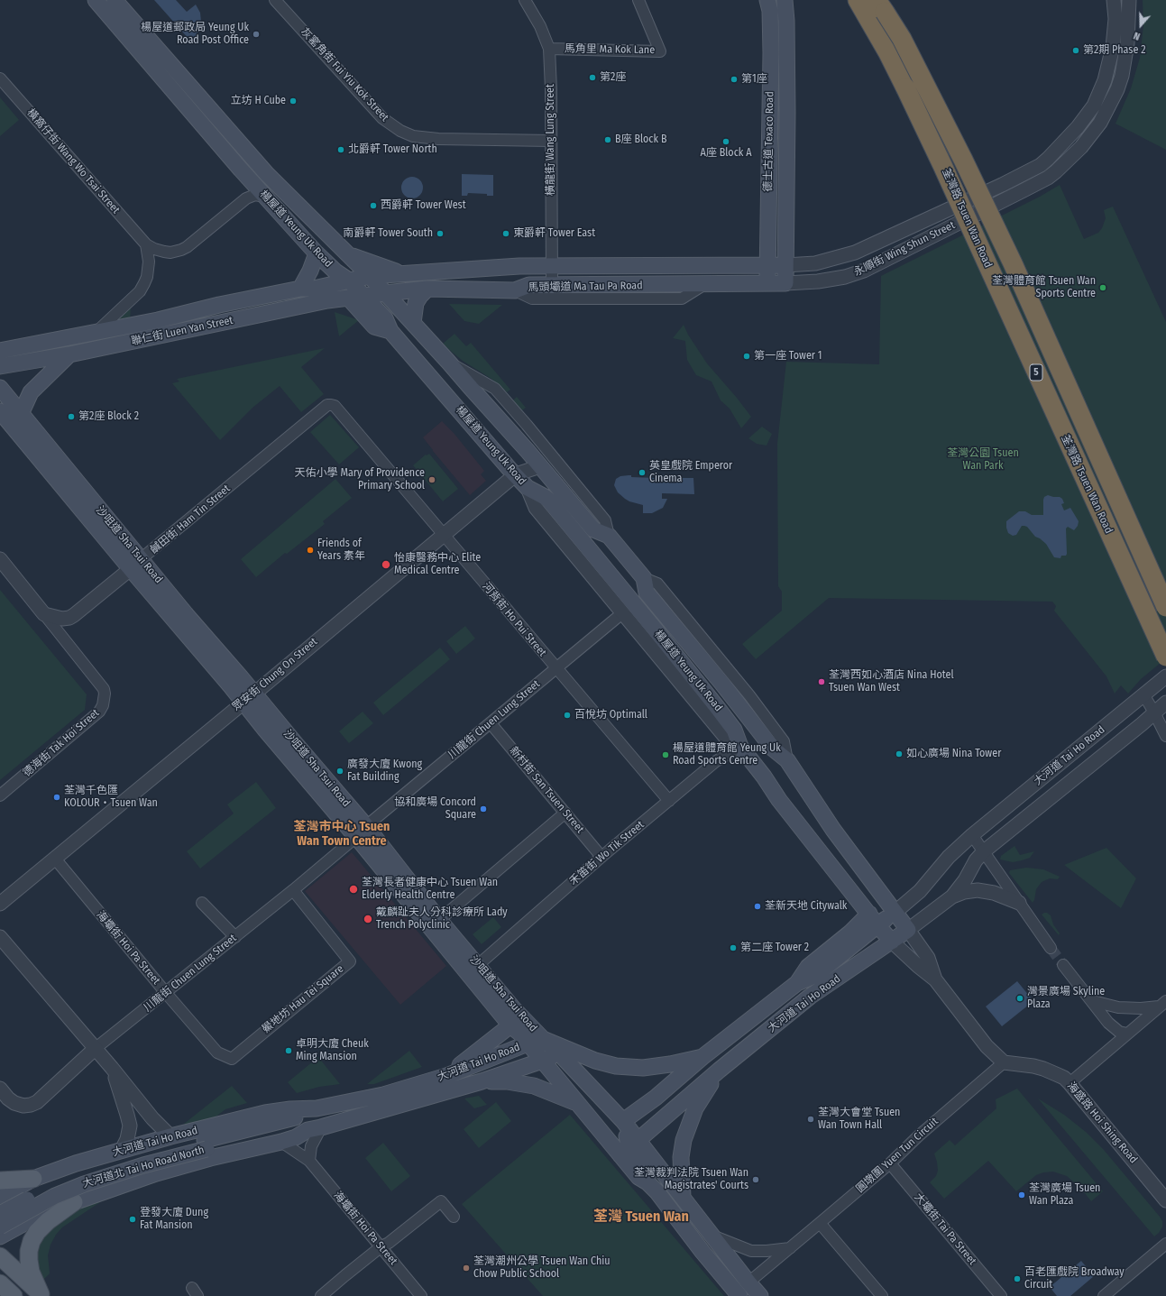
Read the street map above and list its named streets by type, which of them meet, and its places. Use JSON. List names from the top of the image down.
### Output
{
  "streets": {
    "highway": ["荃灣路 Tsuen Wan Road", "5"],
    "main road": [
      "德士古道 Texaco Road",
      "楊屋道 Yeung Uk Road",
      "永順街 Wing Shun Street",
      "馬頭壩道 Ma Tau Pa Road",
      "聯仁街 Luen Yan Street",
      "沙咀道 Sha Tsui Road",
      "大河道 Tai Ho Road",
      "大河道北 Tai Ho Road North"
    ],
    "street": [
      "馬角里 Ma Kok Lane",
      "灰窰角街 Fui Yiu Kok Street",
      "橫龍街 Wang Lung Street",
      "橫窩仔街 Wang Wo Tsai Street",
      "鹹田街 Ham Tin Street",
      "河背街 Ho Pui Street",
      "眾安街 Chung On Street",
      "川龍街 Chuen Lung Street",
      "德海街 Tak Hoi Street",
      "新村街 San Tsuen Street",
      "禾笛街 Wo Tik Street",
      "海壩街 Hoi Pa Street",
      "鱟地坊 Hau Tei Square",
      "海盛路 Hoi Shing Road",
      "圓墩圍 Yuen Tun Circuit",
      "大壩街 Tai Pa Street"
    ]
  },
  "crossings": [
    ["馬角里 Ma Kok Lane", "橫龍街 Wang Lung Street"],
    ["灰窰角街 Fui Yiu Kok Street", "橫龍街 Wang Lung Street"],
    ["橫龍街 Wang Lung Street", "馬頭壩道 Ma Tau Pa Road"],
    ["德士古道 Texaco Road", "永順街 Wing Shun Street"],
    ["德士古道 Texaco Road", "馬頭壩道 Ma Tau Pa Road"],
    ["楊屋道 Yeung Uk Road", "馬頭壩道 Ma Tau Pa Road"],
    ["楊屋道 Yeung Uk Road", "聯仁街 Luen Yan Street"],
    ["楊屋道 Yeung Uk Road", "眾安街 Chung On Street"],
    ["楊屋道 Yeung Uk Road", "川龍街 Chuen Lung Street"],
    ["楊屋道 Yeung Uk Road", "大河道 Tai Ho Road"],
    ["楊屋道 Yeung Uk Road", "禾笛街 Wo Tik Street"],
    ["永順街 Wing Shun Street", "馬頭壩道 Ma Tau Pa Road"],
    ["馬頭壩道 Ma Tau Pa Road", "聯仁街 Luen Yan Street"],
    ["鹹田街 Ham Tin Street", "沙咀道 Sha Tsui Road"],
    ["鹹田街 Ham Tin Street", "河背街 Ho Pui Street"],
    ["鹹田街 Ham Tin Street", "德海街 Tak Hoi Street"],
    ["沙咀道 Sha Tsui Road", "眾安街 Chung On Street"],
    ["沙咀道 Sha Tsui Road", "川龍街 Chuen Lung Street"],
    ["沙咀道 Sha Tsui Road", "大河道 Tai Ho Road"],
    ["沙咀道 Sha Tsui Road", "禾笛街 Wo Tik Street"],
    ["沙咀道 Sha Tsui Road", "圓墩圍 Yuen Tun Circuit"],
    ["河背街 Ho Pui Street", "眾安街 Chung On Street"],
    ["河背街 Ho Pui Street", "川龍街 Chuen Lung Street"],
    ["河背街 Ho Pui Street", "禾笛街 Wo Tik Street"],
    ["眾安街 Chung On Street", "海壩街 Hoi Pa Street"],
    ["川龍街 Chuen Lung Street", "新村街 San Tsuen Street"],
    ["川龍街 Chuen Lung Street", "海壩街 Hoi Pa Street"],
    ["川龍街 Chuen Lung Street", "鱟地坊 Hau Tei Square"],
    ["大河道 Tai Ho Road", "海壩街 Hoi Pa Street"],
    ["大河道 Tai Ho Road", "大河道北 Tai Ho Road North"],
    ["新村街 San Tsuen Street", "禾笛街 Wo Tik Street"],
    ["海壩街 Hoi Pa Street", "鱟地坊 Hau Tei Square"],
    ["海盛路 Hoi Shing Road", "圓墩圍 Yuen Tun Circuit"],
    ["圓墩圍 Yuen Tun Circuit", "大壩街 Tai Pa Street"]
  ],
  "districts": ["荃灣市中心 Tsuen Wan Town Centre", "荃灣 Tsuen Wan"],
  "parks": ["荃灣公園 Tsuen Wan Park"],
  "places": [
    "楊屋道郵政局 Yeung Uk Road Post Office",
    "第2期 Phase 2",
    "第2座",
    "第1座",
    "立坊 H Cube",
    "B座 Block B",
    "A座 Block A",
    "北爵軒 Tower North",
    "西爵軒 Tower West",
    "南爵軒 Tower South",
    "東爵軒 Tower East",
    "荃灣體育館 Tsuen Wan Sports Centre",
    "第一座 Tower 1",
    "第2座 Block 2",
    "英皇戲院 Emperor Cinema",
    "天佑小學 Mary of Providence Primary School",
    "Friends of Years 素年",
    "怡康醫務中心 Elite Medical Centre",
    "荃灣西如心酒店 Nina Hotel Tsuen Wan West",
    "百悅坊 Optimall",
    "如心廣場 Nina Tower",
    "楊屋道體育館 Yeung Uk Road Sports Centre",
    "廣發大廈 Kwong Fat Building",
    "荃灣千色匯 KOLOUR‧Tsuen Wan",
    "協和廣場 Concord Square",
    "荃灣長者健康中心 Tsuen Wan Elderly Health Centre",
    "荃新天地 Citywalk",
    "戴麟趾夫人分科診療所 Lady Trench Polyclinic",
    "第二座 Tower 2",
    "灣景廣場 Skyline Plaza",
    "卓明大廈 Cheuk Ming Mansion",
    "荃灣大會堂 Tsuen Wan Town Hall",
    "荃灣裁判法院 Tsuen Wan Magistrates' Courts",
    "荃灣廣場 Tsuen Wan Plaza",
    "登發大廈 Dung Fat Mansion",
    "荃灣潮州公學 Tsuen Wan Chiu Chow Public School",
    "百老匯戲院 Broadway Circuit"
  ],
  "north": "bottom"
}
